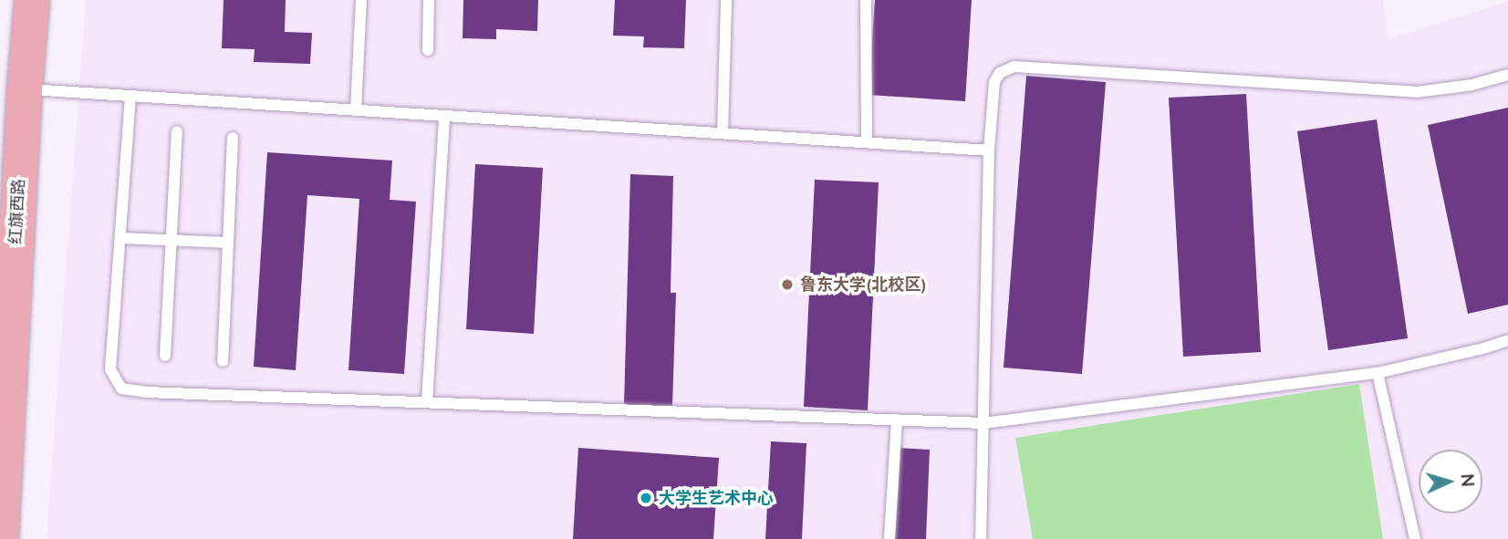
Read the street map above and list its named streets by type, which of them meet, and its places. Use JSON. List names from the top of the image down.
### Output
{
  "streets": {
    "main road": ["红旗西路"]
  },
  "places": ["鲁东大学(北校区)", "大学生艺术中心"],
  "north": "right"
}
